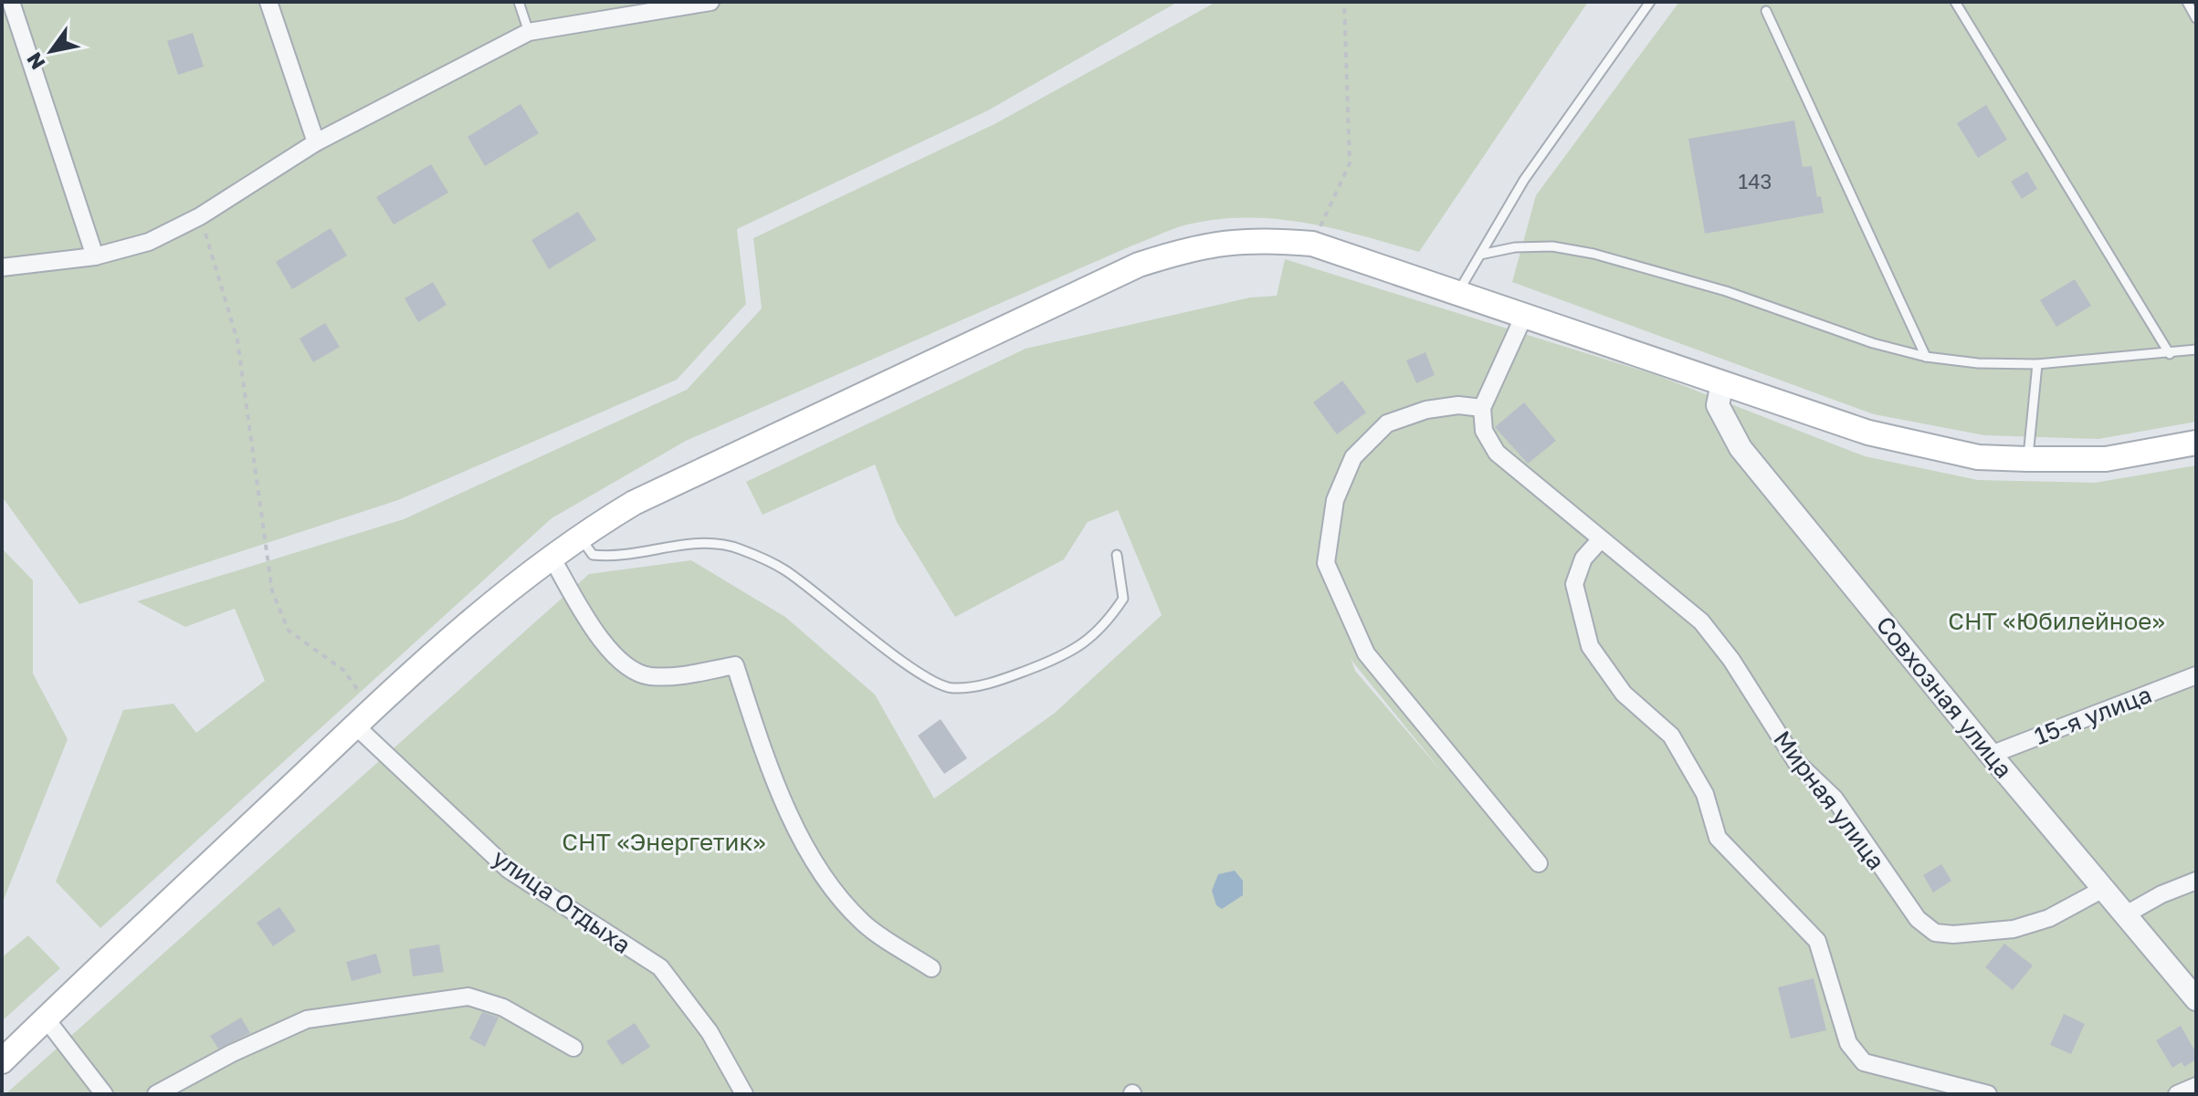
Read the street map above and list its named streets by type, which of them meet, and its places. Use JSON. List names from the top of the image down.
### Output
{
  "streets": {
    "street": [
      "Совхозная улица",
      "15-я улица",
      "Мирная улица",
      "улица Отдыха"
    ]
  },
  "crossings": [
    ["Совхозная улица", "15-я улица"],
    ["Совхозная улица", "Мирная улица"]
  ],
  "parks": ["СНТ «Юбилейное»", "СНТ «Энергетик»"],
  "house_numbers": ["143"],
  "north": "bottom left"
}
